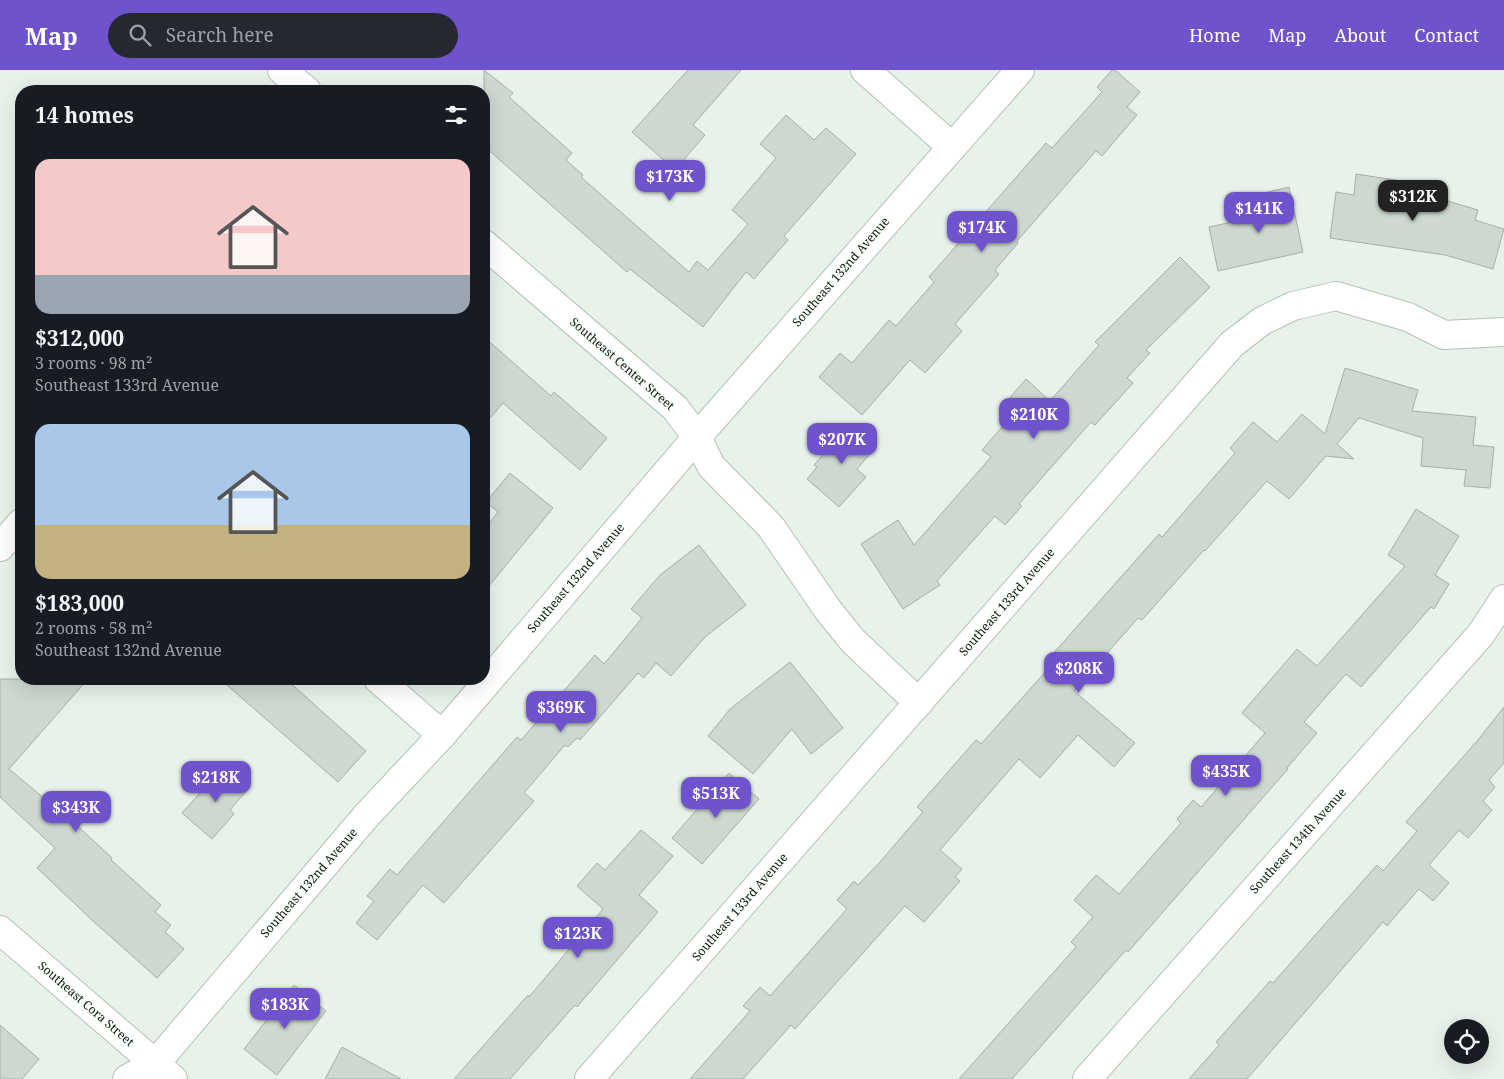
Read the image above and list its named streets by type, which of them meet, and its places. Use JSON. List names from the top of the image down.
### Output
{
  "streets": {
    "street": [
      "Southeast 132nd Avenue",
      "Southeast Center Street",
      "Southeast 133rd Avenue",
      "Southeast 134th Avenue",
      "Southeast Cora Street"
    ]
  },
  "crossings": [
    ["Southeast 132nd Avenue", "Southeast Center Street"],
    ["Southeast 132nd Avenue", "Southeast Cora Street"],
    ["Southeast Center Street", "Southeast 133rd Avenue"]
  ],
  "page": {
    "header": "Map",
    "search": "Search here",
    "nav": [
      "Home",
      "Map",
      "About",
      "Contact"
    ],
    "heading": "14 homes",
    "list": [
      {
        "name": "$312,000",
        "note": "3 rooms · 98 m² · Southeast 133rd Avenue"
      },
      {
        "name": "$183,000",
        "note": "2 rooms · 58 m² · Southeast 132nd Avenue"
      }
    ],
    "price": [
      "$173K",
      "$312K",
      "$141K",
      "$174K",
      "$210K",
      "$207K",
      "$208K",
      "$369K",
      "$435K",
      "$218K",
      "$513K",
      "$343K",
      "$123K",
      "$183K"
    ]
  }
}
